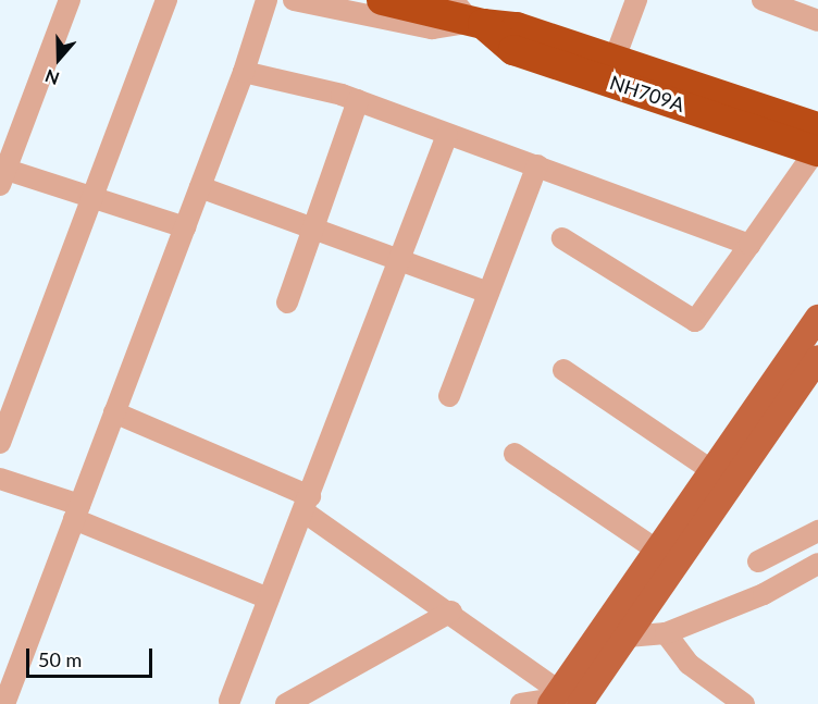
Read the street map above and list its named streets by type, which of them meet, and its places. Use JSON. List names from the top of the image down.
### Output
{
  "streets": {
    "highway": ["NH709A"]
  },
  "scale_bar": "50 m",
  "north": "bottom"
}
